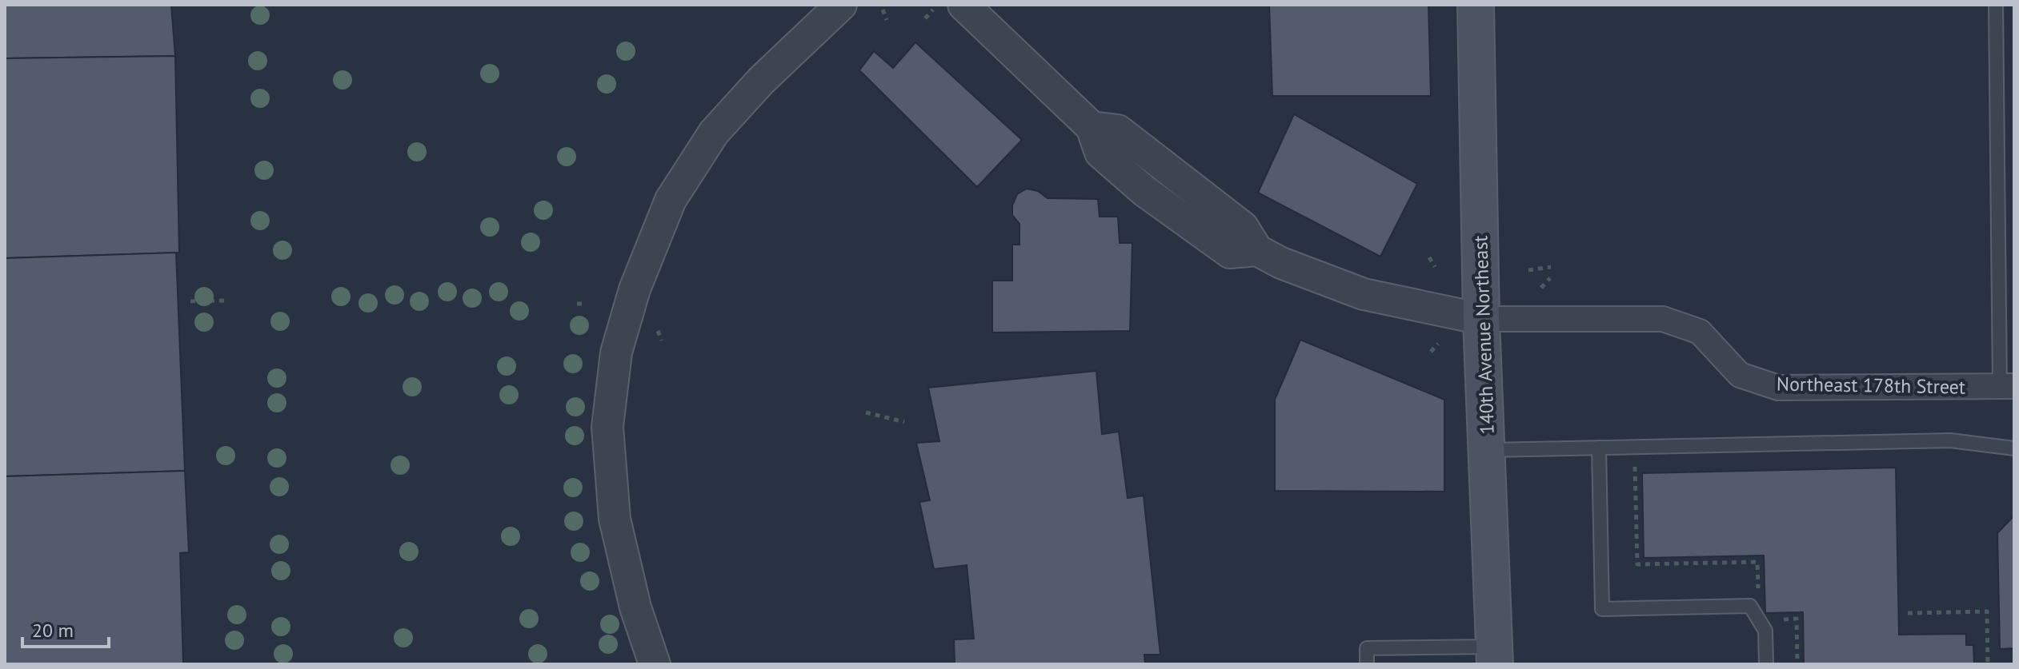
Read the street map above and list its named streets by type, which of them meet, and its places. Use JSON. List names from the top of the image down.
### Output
{
  "streets": {
    "main road": ["140th Avenue Northeast"],
    "street": ["Northeast 178th Street"]
  },
  "crossings": [
    ["140th Avenue Northeast", "Northeast 178th Street"]
  ],
  "scale_bar": "20 m"
}
